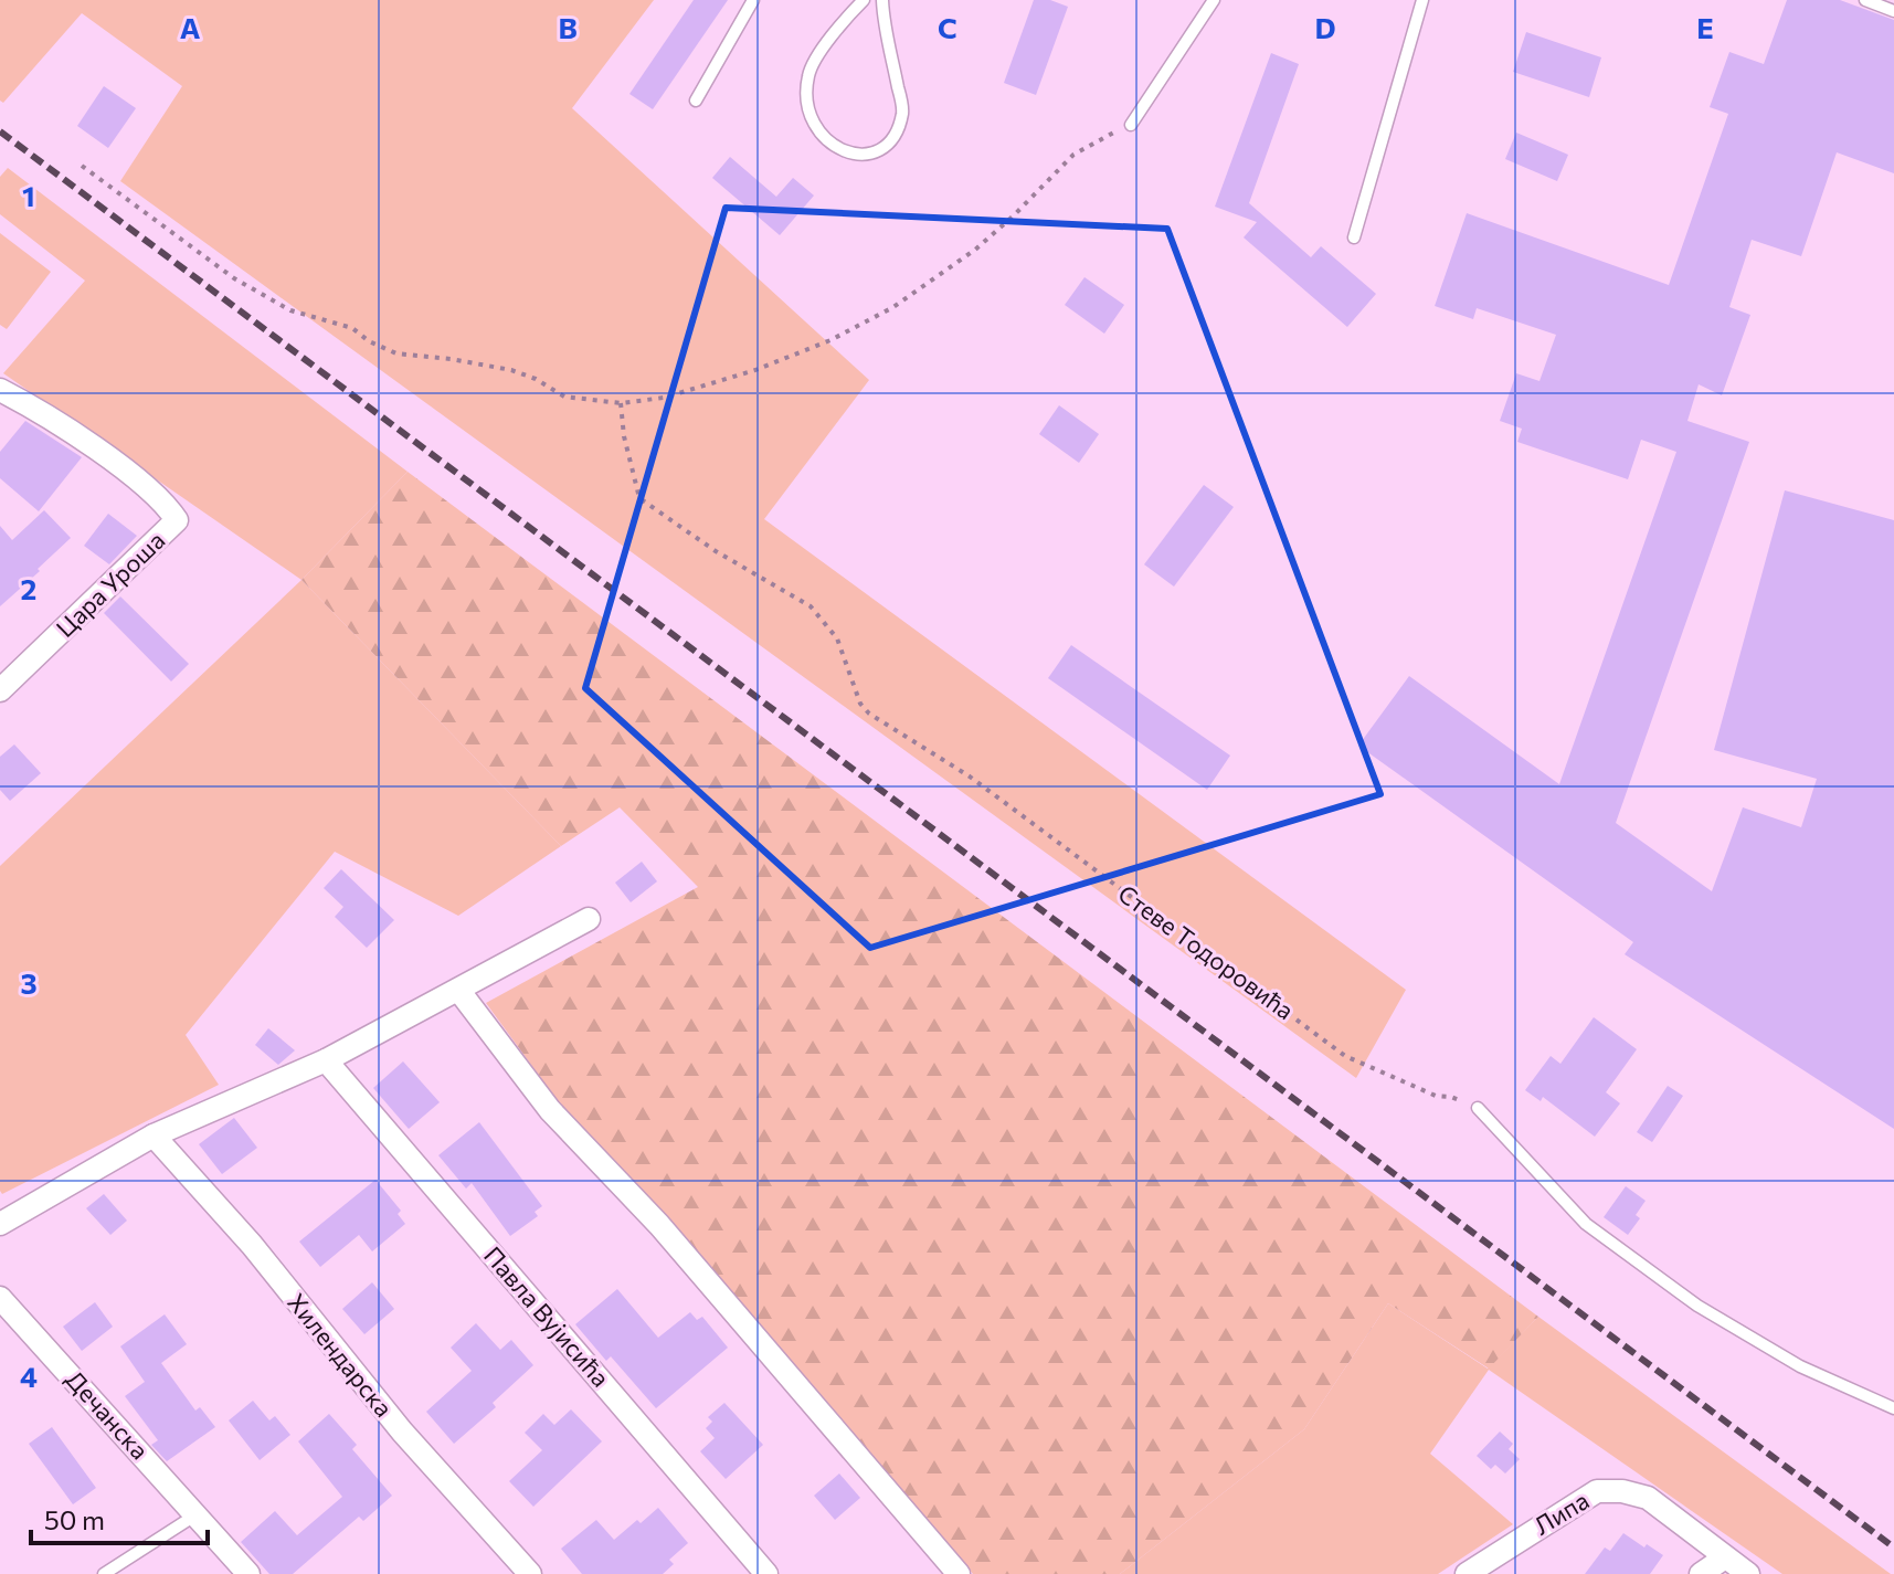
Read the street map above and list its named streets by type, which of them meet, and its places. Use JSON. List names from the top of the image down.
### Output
{
  "streets": {
    "street": [
      "Цара Уроша",
      "Павла Вујисића",
      "Хилендарска",
      "Дечанска",
      "Липа"
    ],
    "path": ["Стеве Тодоровића"]
  },
  "scale_bar": "50 m",
  "grid": {
    "columns": [
      "A",
      "B",
      "C",
      "D",
      "E"
    ],
    "rows": [
      "1",
      "2",
      "3",
      "4"
    ]
  }
}
